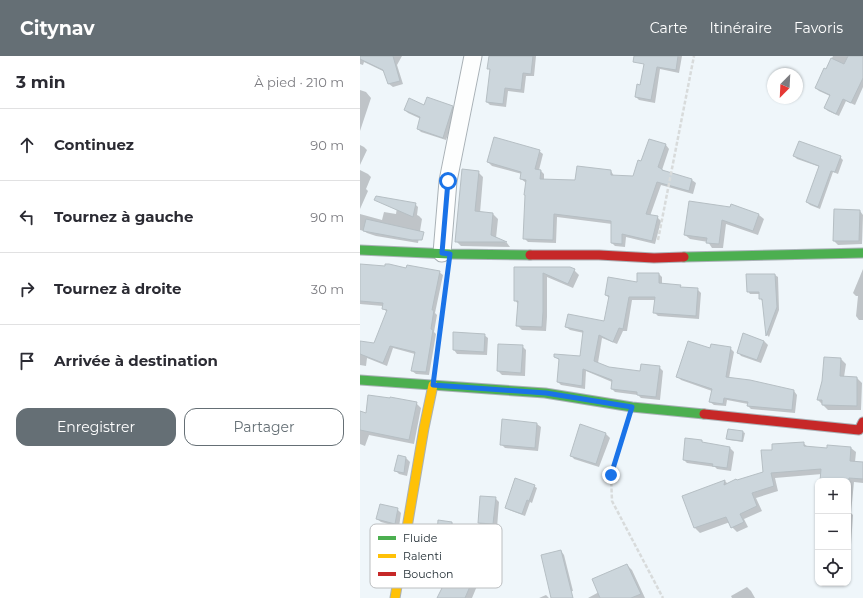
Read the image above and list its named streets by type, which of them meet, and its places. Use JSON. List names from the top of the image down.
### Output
{
  "legend": ["Fluide", "Ralenti", "Bouchon"],
  "north": "bottom left",
  "page": {
    "header": "Citynav",
    "nav": ["Carte", "Itinéraire", "Favoris"],
    "heading": ["3 min", "À pied · 210 m"],
    "list": [
      ["Continuez", "90 m"],
      ["Tournez à gauche", "90 m"],
      ["Tournez à droite", "30 m"],
      "Arrivée à destination"
    ],
    "buttons": ["Enregistrer", "Partager"],
    "map_buttons": ["+", "−"]
  }
}
